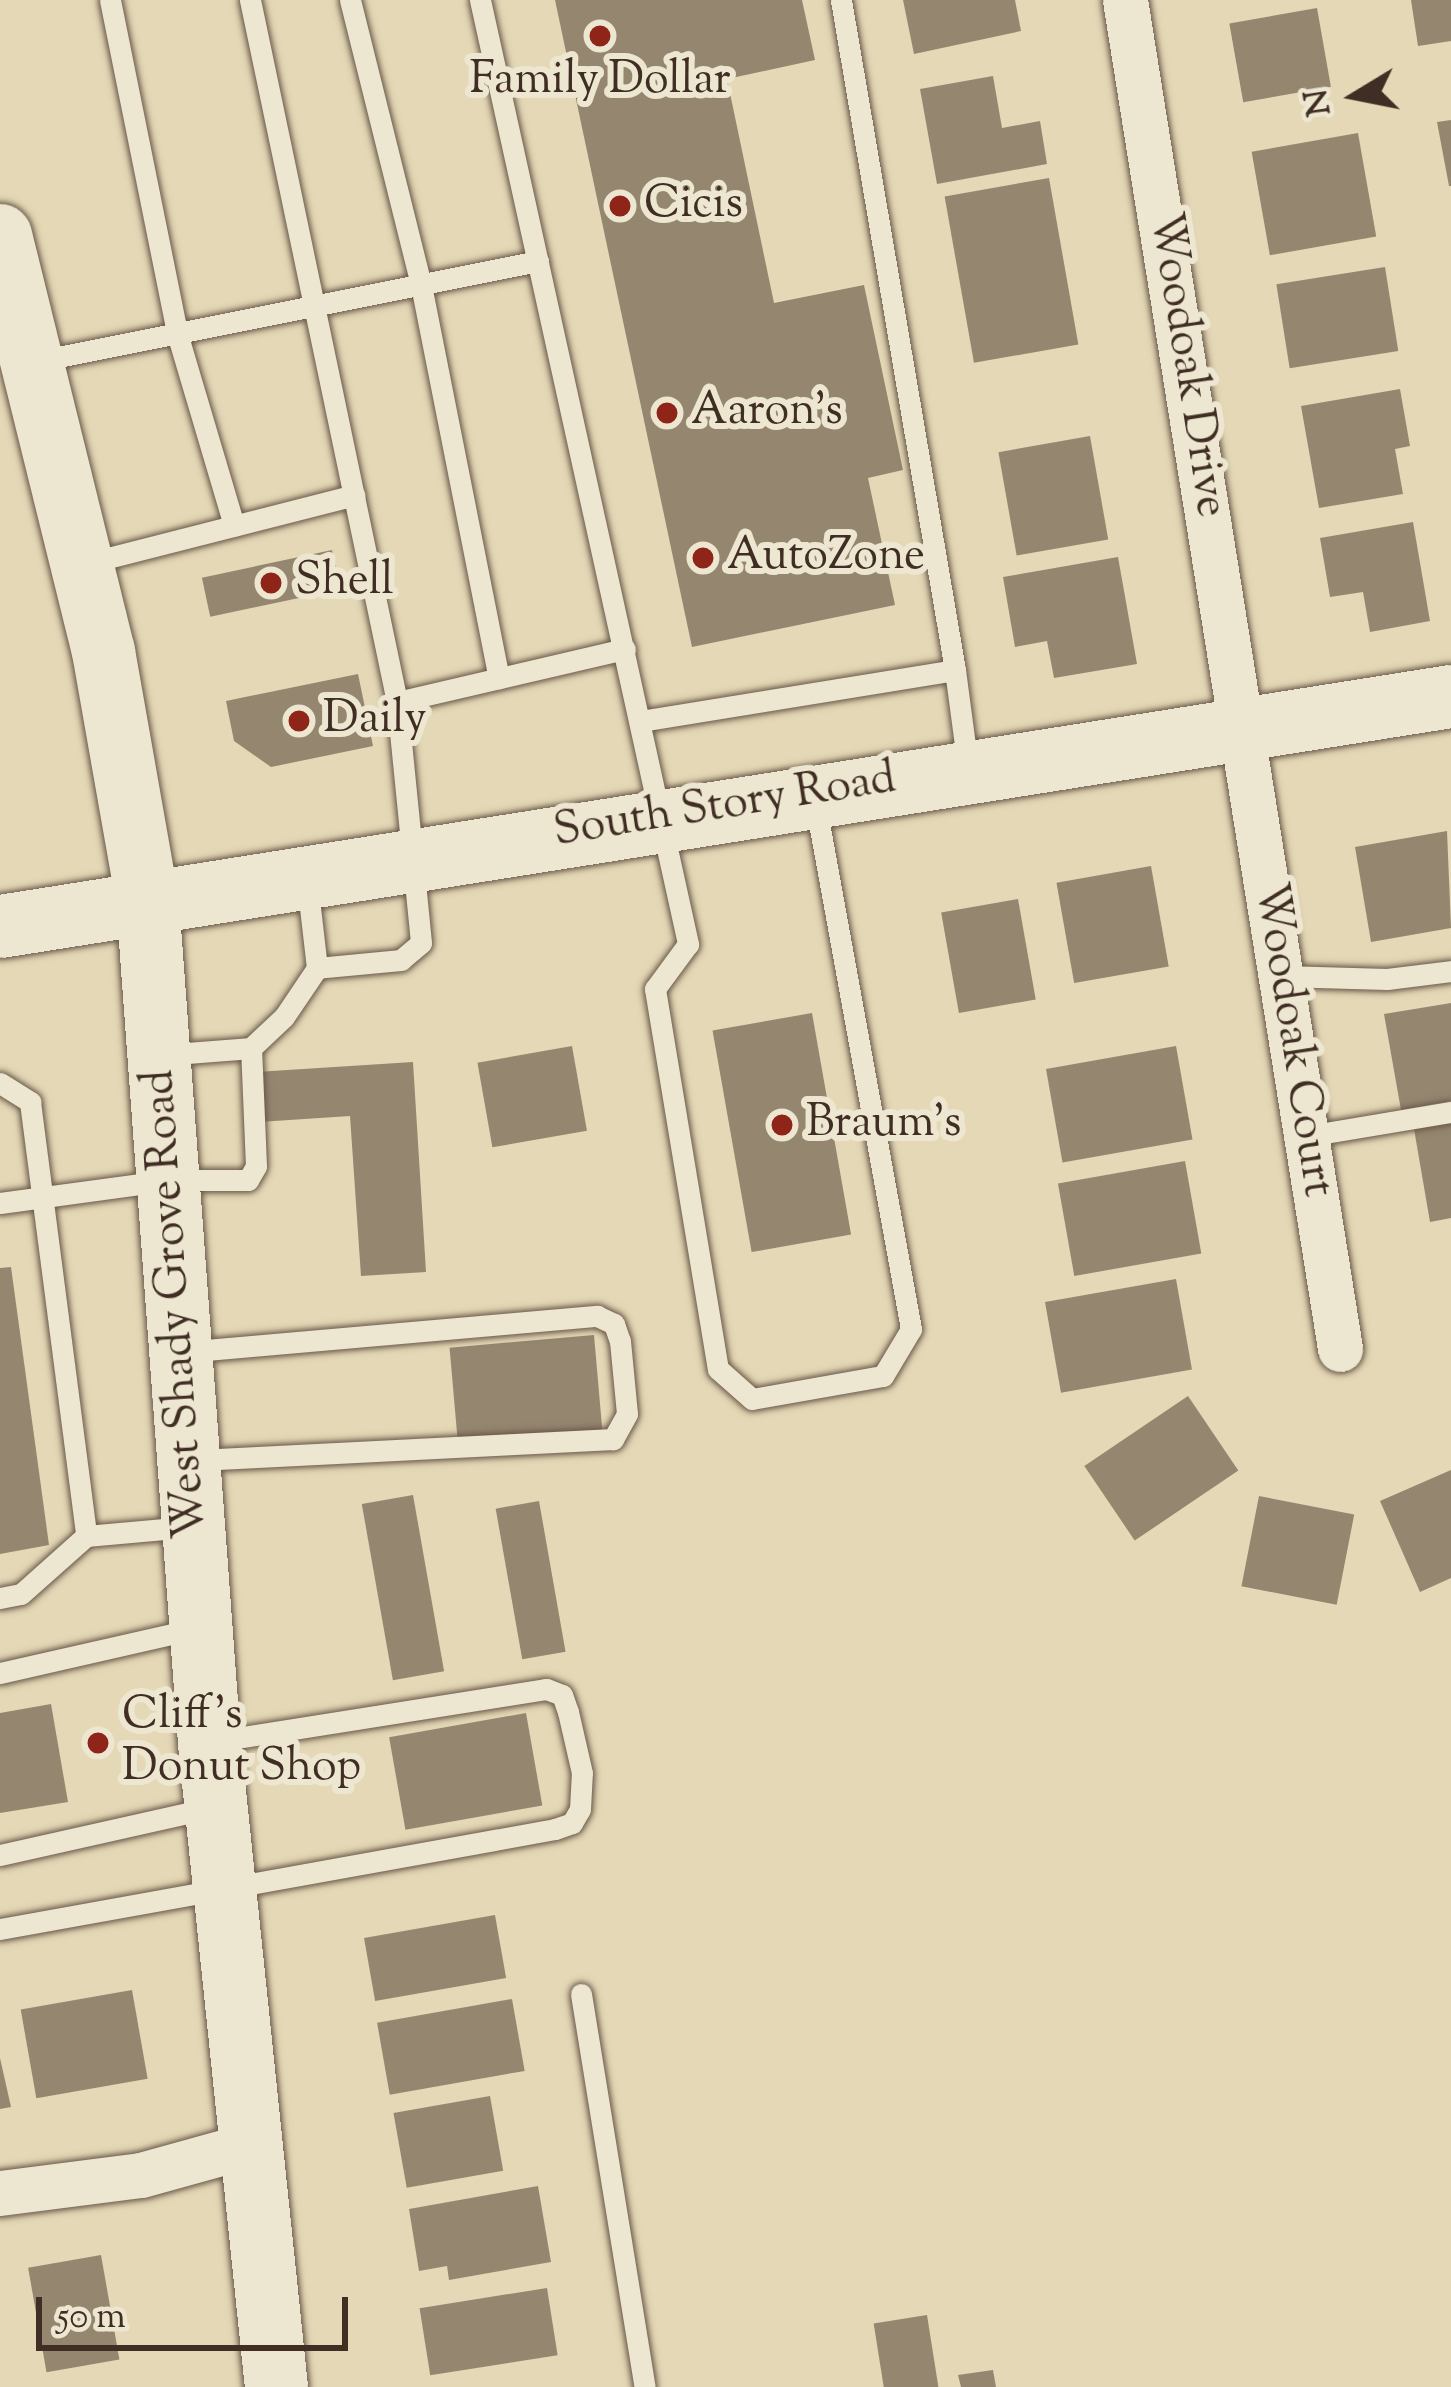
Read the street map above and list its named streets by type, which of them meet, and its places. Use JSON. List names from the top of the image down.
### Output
{
  "streets": {
    "main road": ["South Story Road", "West Shady Grove Road"],
    "street": ["Woodoak Drive", "Woodoak Court"]
  },
  "crossings": [
    ["Woodoak Drive", "South Story Road"],
    ["Woodoak Drive", "Woodoak Court"],
    ["South Story Road", "Woodoak Court"],
    ["South Story Road", "West Shady Grove Road"]
  ],
  "places": [
    "Family Dollar",
    "Cicis",
    "Aaron's",
    "AutoZone",
    "Shell",
    "Daily",
    "Braum's",
    "Cliff's Donut Shop"
  ],
  "scale_bar": "50 m",
  "north": "left"
}
